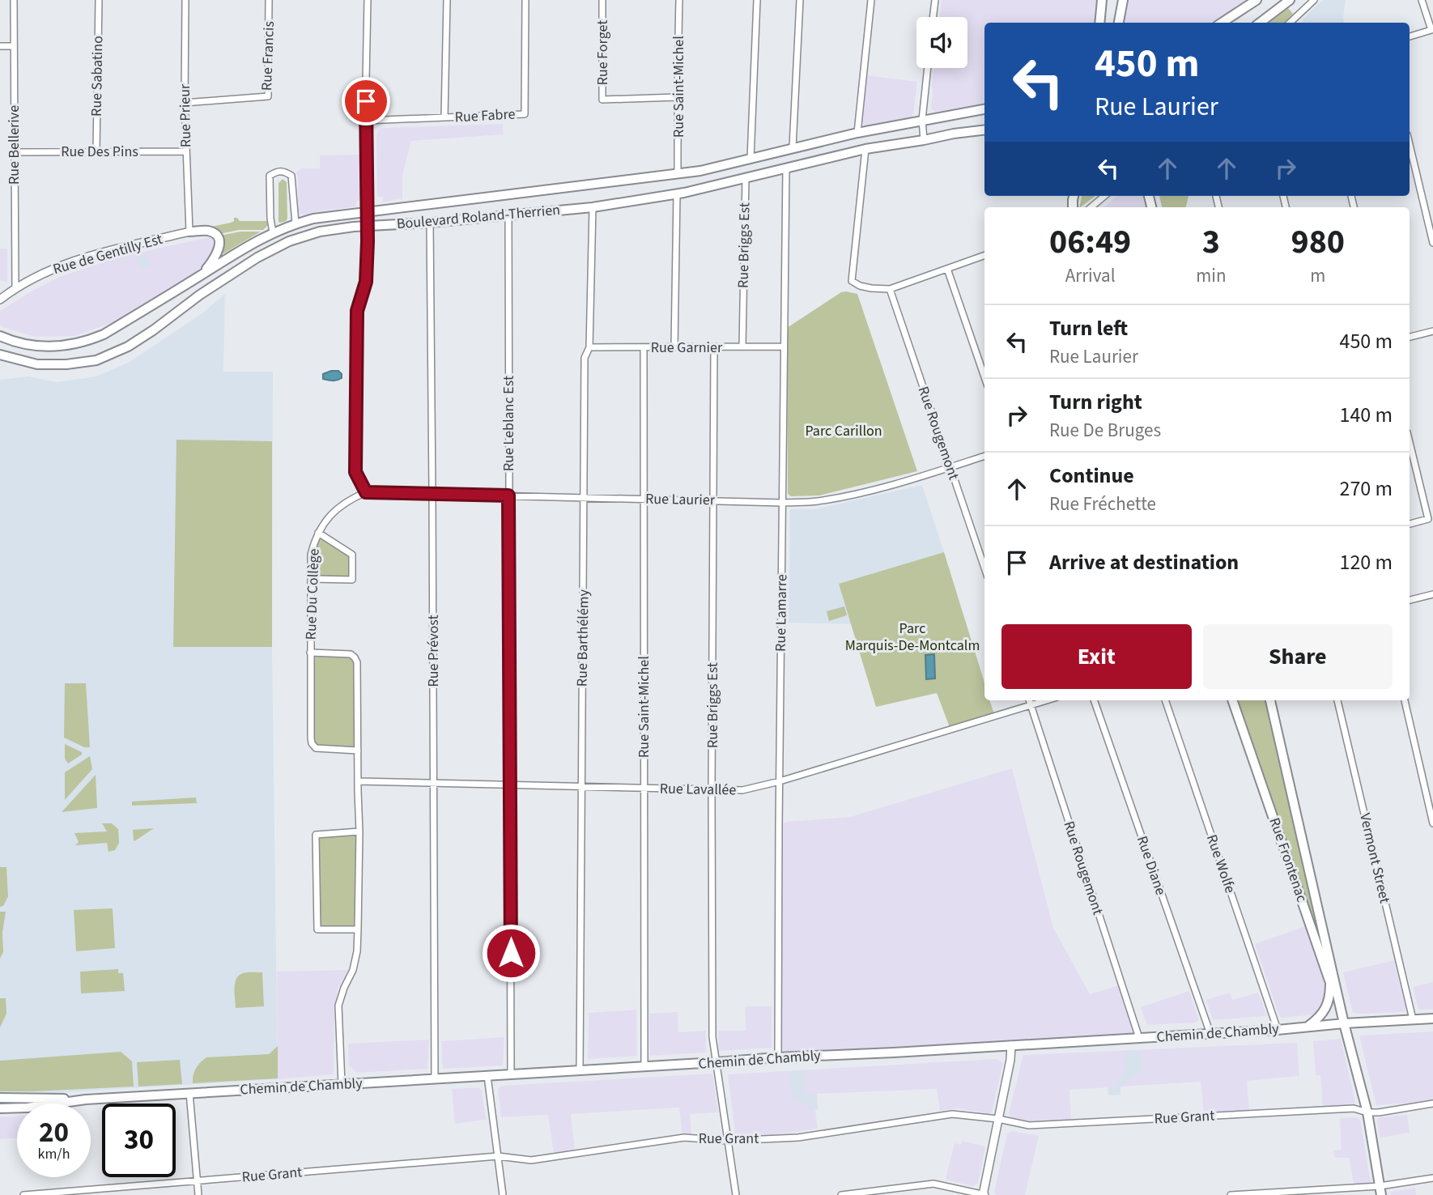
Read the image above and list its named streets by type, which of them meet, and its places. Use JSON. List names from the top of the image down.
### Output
{
  "streets": {
    "main road": ["Boulevard Roland-Therrien", "Rue Frontenac", "Chemin de Chambly"],
    "street": [
      "Rue Forget",
      "Rue Francis",
      "Rue Sabatino",
      "Rue Saint-Michel",
      "Rue Prieur",
      "Rue Fabre",
      "Rue Bellerive",
      "Rue Des Pins",
      "Rue Briggs Est",
      "Rue de Gentilly Est",
      "Rue Garnier",
      "Rue Leblanc Est",
      "Rue Rougemont",
      "Rue Laurier",
      "Rue Du Collège",
      "Rue Lamarre",
      "Rue Barthélémy",
      "Rue Prévost",
      "Rue Lavallée",
      "Vermont Street",
      "Rue Wolfe",
      "Rue Diane",
      "Rue Grant"
    ]
  },
  "crossings": [
    ["Rue Forget", "Rue Saint-Michel"],
    ["Rue Francis", "Rue Prieur"],
    ["Rue Sabatino", "Rue Des Pins"],
    ["Rue Saint-Michel", "Boulevard Roland-Therrien"],
    ["Rue Saint-Michel", "Rue Garnier"],
    ["Rue Saint-Michel", "Rue Laurier"],
    ["Rue Saint-Michel", "Rue Lavallée"],
    ["Rue Saint-Michel", "Chemin de Chambly"],
    ["Rue Prieur", "Rue Des Pins"],
    ["Rue Prieur", "Rue de Gentilly Est"],
    ["Rue Bellerive", "Rue Des Pins"],
    ["Rue Bellerive", "Rue de Gentilly Est"],
    ["Boulevard Roland-Therrien", "Rue Briggs Est"],
    ["Boulevard Roland-Therrien", "Rue Leblanc Est"],
    ["Boulevard Roland-Therrien", "Rue Lamarre"],
    ["Boulevard Roland-Therrien", "Rue Barthélémy"],
    ["Boulevard Roland-Therrien", "Rue Prévost"],
    ["Rue Briggs Est", "Rue Garnier"],
    ["Rue Briggs Est", "Rue Laurier"],
    ["Rue Briggs Est", "Rue Lavallée"],
    ["Rue Briggs Est", "Chemin de Chambly"],
    ["Rue Briggs Est", "Rue Grant"],
    ["Rue Garnier", "Rue Lamarre"],
    ["Rue Garnier", "Rue Barthélémy"],
    ["Rue Leblanc Est", "Rue Laurier"],
    ["Rue Leblanc Est", "Rue Lavallée"],
    ["Rue Leblanc Est", "Chemin de Chambly"],
    ["Rue Rougemont", "Rue Laurier"],
    ["Rue Rougemont", "Rue Lavallée"],
    ["Rue Rougemont", "Chemin de Chambly"],
    ["Rue Laurier", "Rue Du Collège"],
    ["Rue Laurier", "Rue Lamarre"],
    ["Rue Laurier", "Rue Barthélémy"],
    ["Rue Laurier", "Rue Prévost"],
    ["Rue Du Collège", "Rue Lavallée"],
    ["Rue Du Collège", "Chemin de Chambly"],
    ["Rue Lamarre", "Rue Lavallée"],
    ["Rue Lamarre", "Chemin de Chambly"],
    ["Rue Barthélémy", "Rue Lavallée"],
    ["Rue Barthélémy", "Chemin de Chambly"],
    ["Rue Prévost", "Rue Lavallée"],
    ["Rue Prévost", "Chemin de Chambly"],
    ["Vermont Street", "Chemin de Chambly"],
    ["Rue Frontenac", "Chemin de Chambly"],
    ["Rue Wolfe", "Chemin de Chambly"],
    ["Rue Diane", "Chemin de Chambly"]
  ],
  "parks": ["Parc Carillon", "Parc Marquis-De-Montcalm"],
  "page": {
    "turn": ["450 m", "Rue Laurier"],
    "eta": [
      "06:49",
      "Arrival",
      "3",
      "min",
      "980",
      "m"
    ],
    "list": [
      {
        "name": "Turn left",
        "note": "Rue Laurier",
        "value": "450 m"
      },
      {
        "name": "Turn right",
        "note": "Rue De Bruges",
        "value": "140 m"
      },
      {
        "name": "Continue",
        "note": "Rue Fréchette",
        "value": "270 m"
      },
      {
        "name": "Arrive at destination",
        "value": "120 m"
      }
    ],
    "buttons": ["Exit", "Share"],
    "speed": "20 km/h",
    "limit": "30"
  }
}
